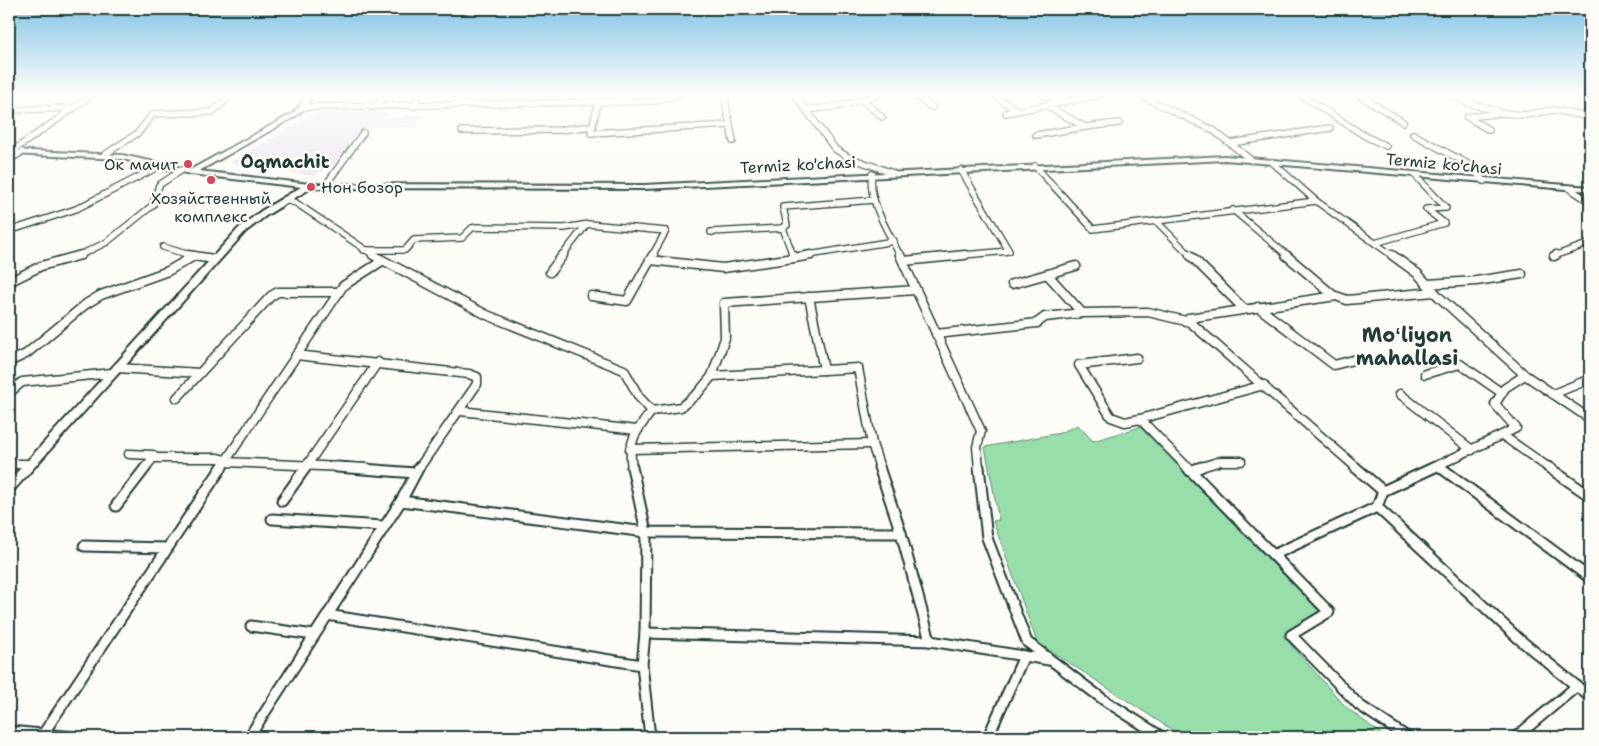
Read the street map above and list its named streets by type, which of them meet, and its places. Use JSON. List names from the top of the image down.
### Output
{
  "streets": {
    "main road": ["Termiz ko'chasi"]
  },
  "districts": ["Oqmachit", "Moʻliyon mahallasi"],
  "places": ["Ок мачит", "Хозяйственный комплекс", "Нон бозор"]
}
